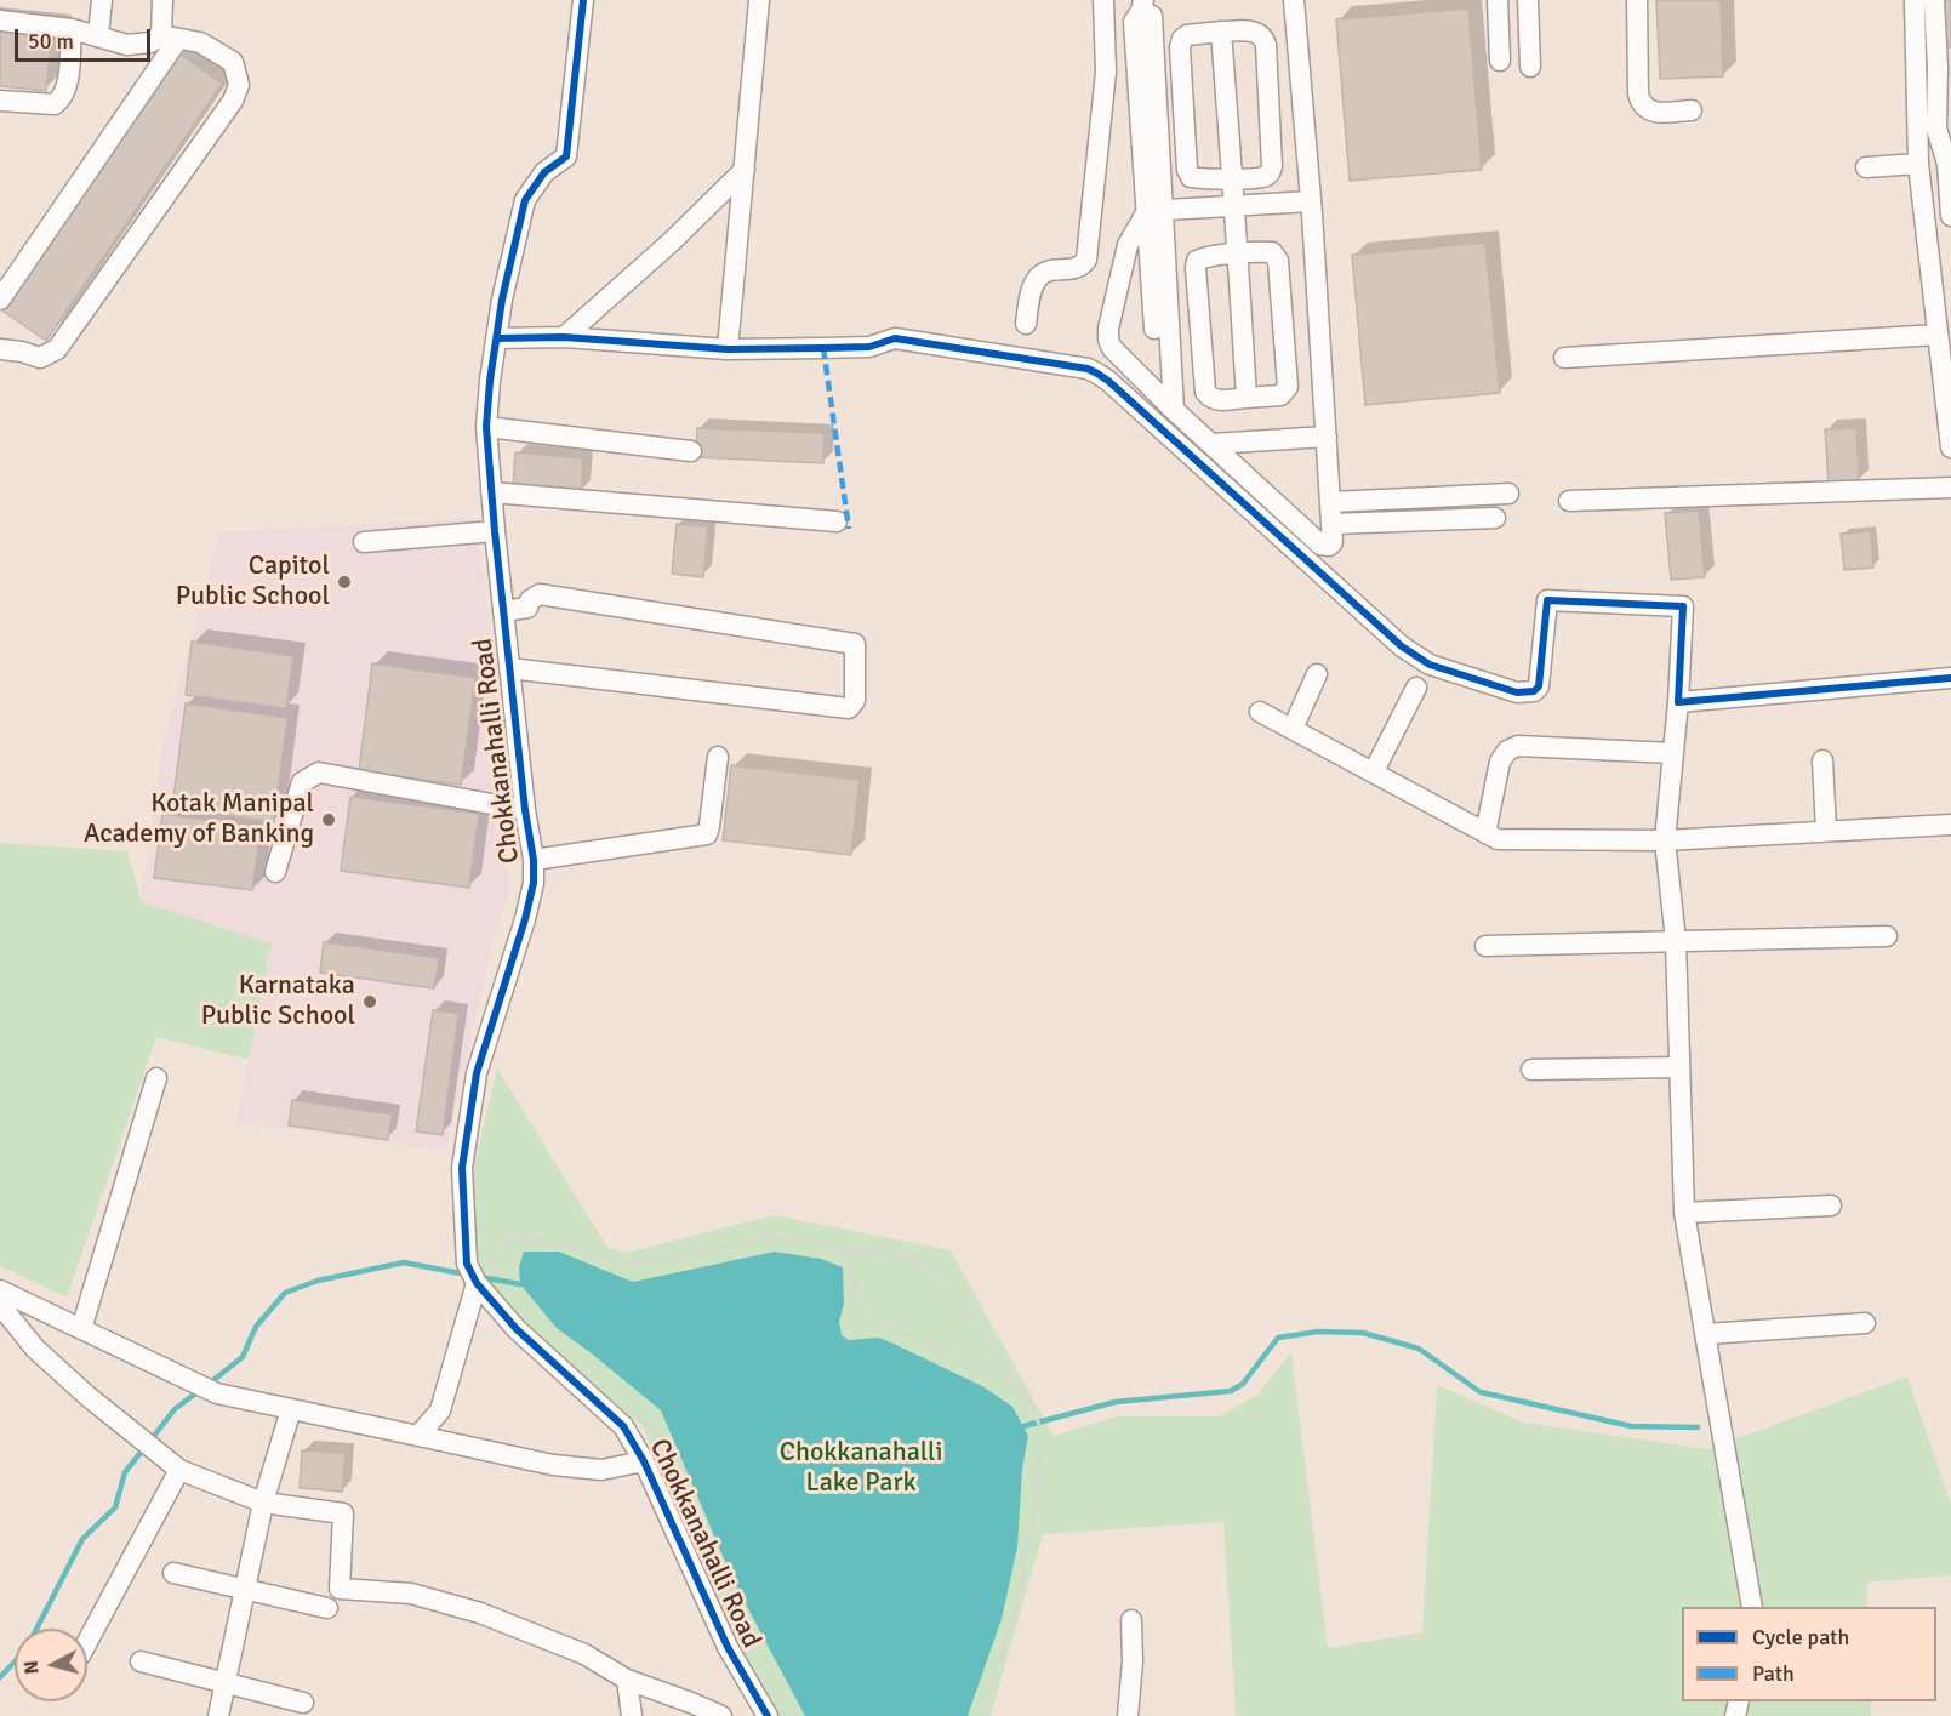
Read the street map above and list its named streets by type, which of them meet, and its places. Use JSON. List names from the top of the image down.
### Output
{
  "streets": {
    "street": ["Chokkanahalli Road"]
  },
  "parks": ["Chokkanahalli Lake Park"],
  "places": ["Capitol Public School", "Kotak Manipal Academy of Banking", "Karnataka Public School"],
  "legend": ["Cycle path", "Path"],
  "scale_bar": "50 m",
  "north": "left"
}
